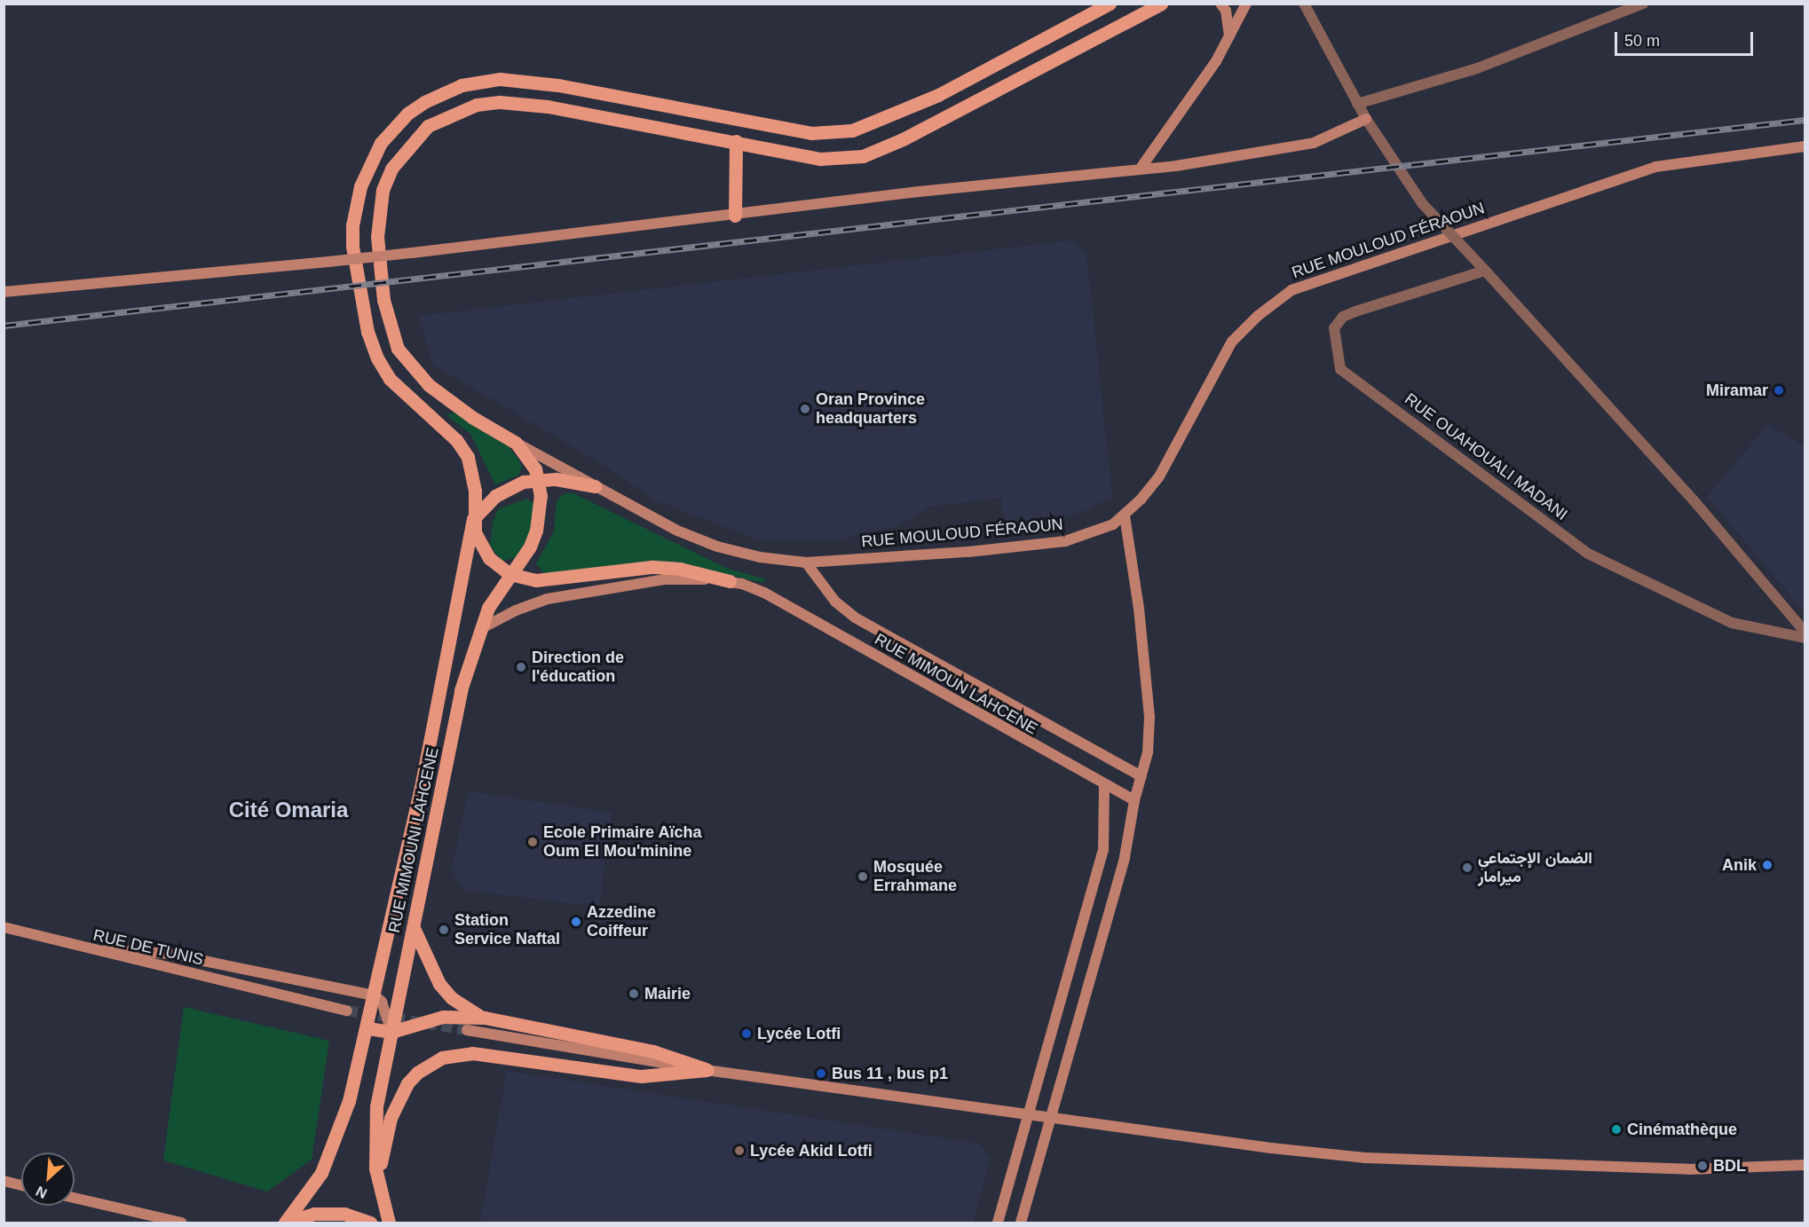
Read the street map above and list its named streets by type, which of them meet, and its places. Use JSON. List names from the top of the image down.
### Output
{
  "streets": {
    "main road": [
      "RUE MOULOUD FÉRAOUN",
      "RUE MIMOUN LAHCENE",
      "RUE MIMOUNI LAHCENE",
      "RUE DE TUNIS"
    ],
    "street": ["RUE OUAHOUALI MADANI"]
  },
  "crossings": [
    ["RUE MOULOUD FÉRAOUN", "RUE MIMOUN LAHCENE"],
    ["RUE MIMOUN LAHCENE", "RUE MIMOUNI LAHCENE"],
    ["RUE MIMOUNI LAHCENE", "RUE DE TUNIS"]
  ],
  "districts": ["Cité Omaria"],
  "places": [
    "Miramar",
    "Oran Province headquarters",
    "Direction de l'éducation",
    "Ecole Primaire Aïcha Oum El Mou'minine",
    "Anik",
    "الضمان الإجتماعي ميرامار",
    "Mosquée Errahmane",
    "Azzedine Coiffeur",
    "Station Service Naftal",
    "Mairie",
    "Lycée Lotfi",
    "Bus 11 , bus p1",
    "Cinémathèque",
    "Lycée Akid Lotfi",
    "BDL"
  ],
  "scale_bar": "50 m",
  "north": "bottom left"
}
